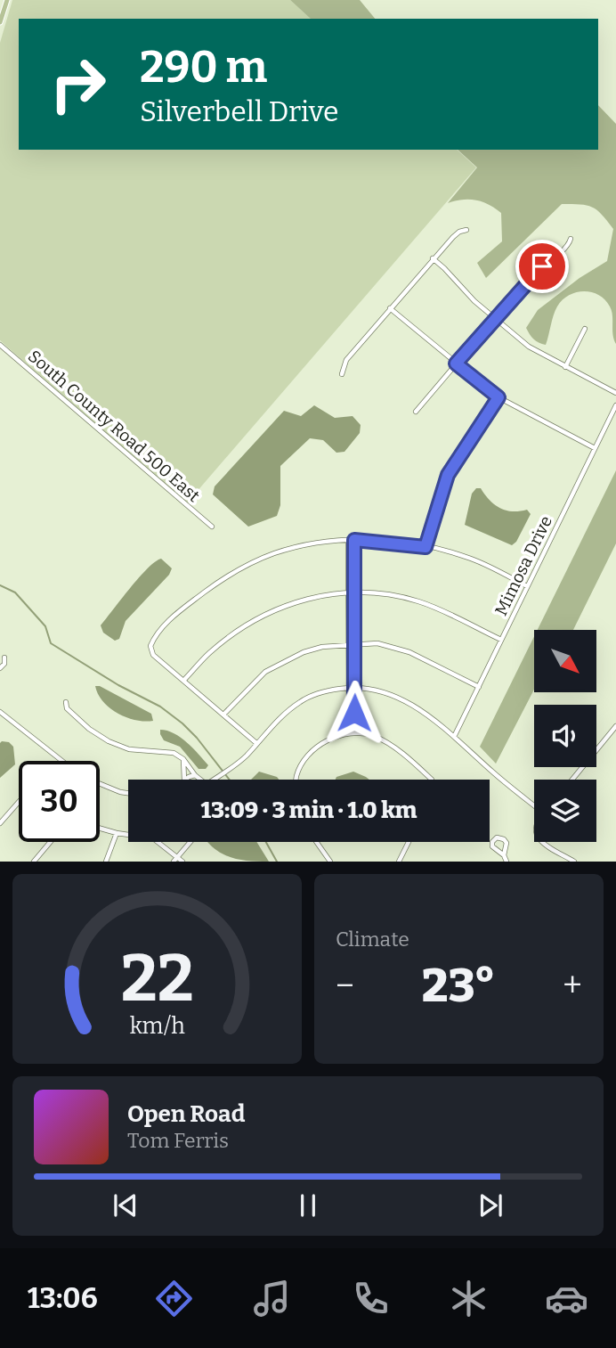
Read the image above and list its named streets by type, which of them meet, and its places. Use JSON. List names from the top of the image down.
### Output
{
  "streets": {
    "street": ["South County Road 500 East", "Mimosa Drive"]
  },
  "north": "bottom right",
  "page": {
    "turn": ["290 m", "Silverbell Drive"],
    "limit": "30",
    "trip": "13:09 · 3 min · 1.0 km",
    "tile": "Climate",
    "heat": ["−", "23°", "+"],
    "song": ["Open Road", "Tom Ferris"],
    "tabs": "13:06",
    "gauge": ["22", "km/h"]
  }
}
